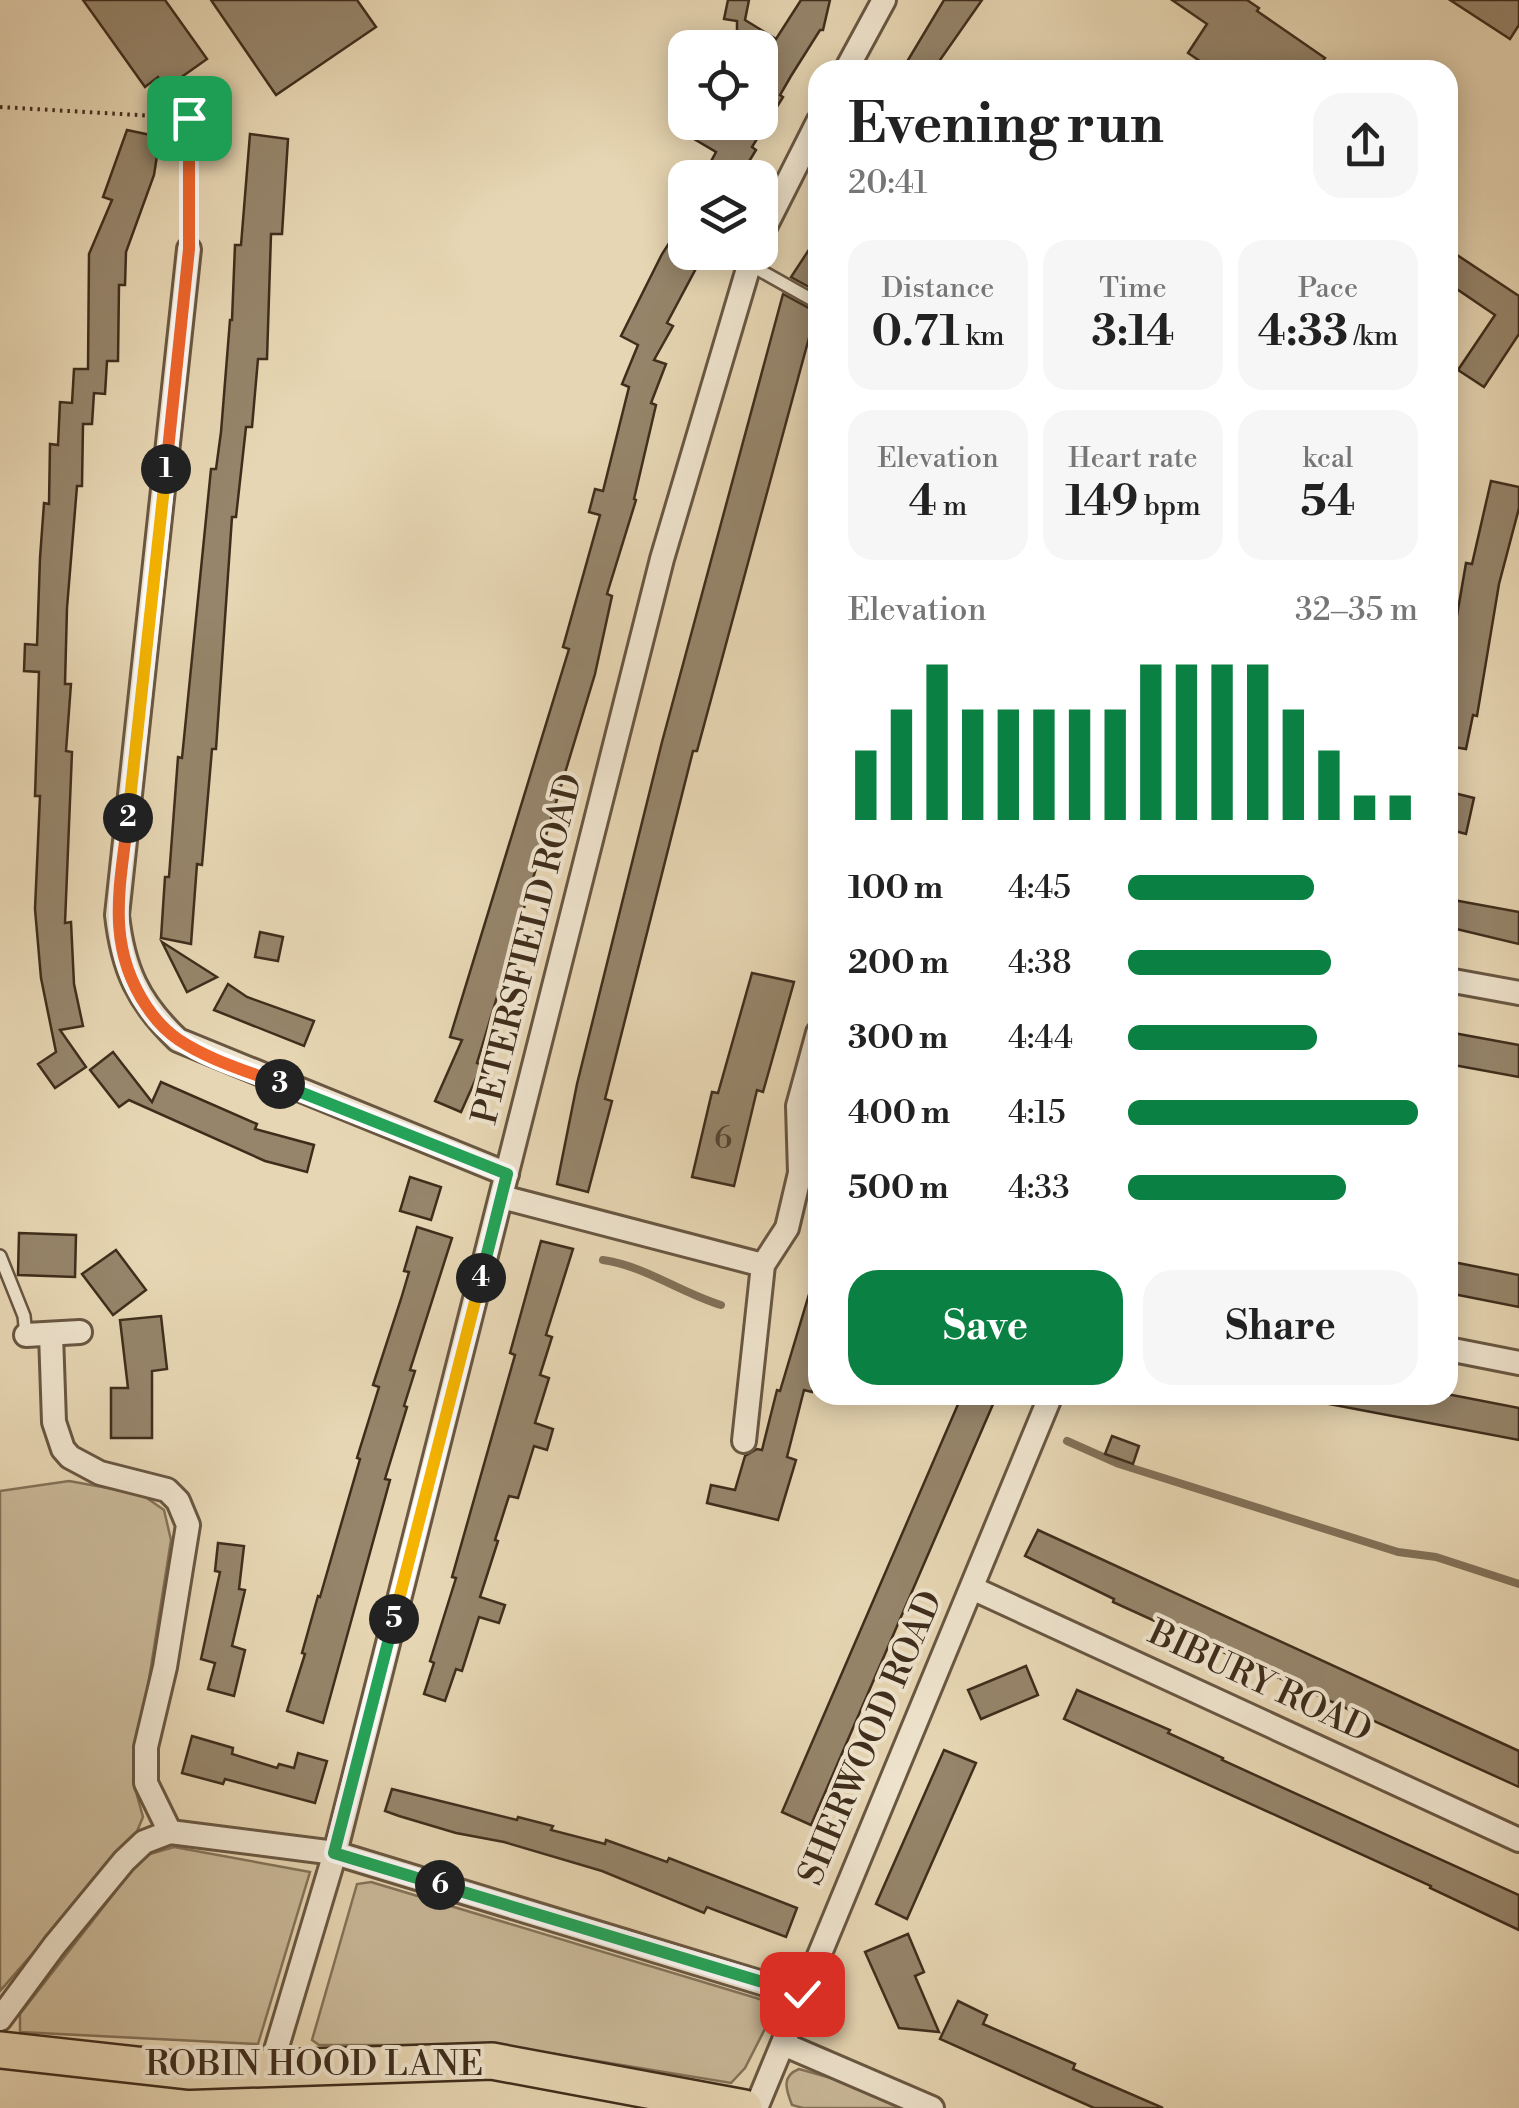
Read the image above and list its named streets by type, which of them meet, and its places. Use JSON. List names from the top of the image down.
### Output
{
  "streets": {
    "main road": ["ROBIN HOOD LANE"],
    "street": ["PETERSFIELD ROAD", "BIBURY ROAD", "SHERWOOD ROAD"]
  },
  "crossings": [
    ["PETERSFIELD ROAD", "ROBIN HOOD LANE"],
    ["BIBURY ROAD", "SHERWOOD ROAD"]
  ],
  "house_numbers": ["6"],
  "page": {
    "heading": ["Evening run", "20:41"],
    "stats": [
      ["Distance", "0.71 km"],
      ["Time", "3:14"],
      ["Pace", "4:33 /km"],
      ["Elevation", "4 m"],
      ["Heart rate", "149 bpm"],
      ["kcal", "54"]
    ],
    "pins": [
      "1",
      "2",
      "3",
      "4",
      "5",
      "6"
    ],
    "chart": ["Elevation", "32–35 m"],
    "list": [
      {
        "name": "100 m",
        "note": "4:45"
      },
      {
        "name": "200 m",
        "note": "4:38"
      },
      {
        "name": "300 m",
        "note": "4:44"
      },
      {
        "name": "400 m",
        "note": "4:15"
      },
      {
        "name": "500 m",
        "note": "4:33"
      }
    ],
    "buttons": ["Save", "Share"]
  }
}
